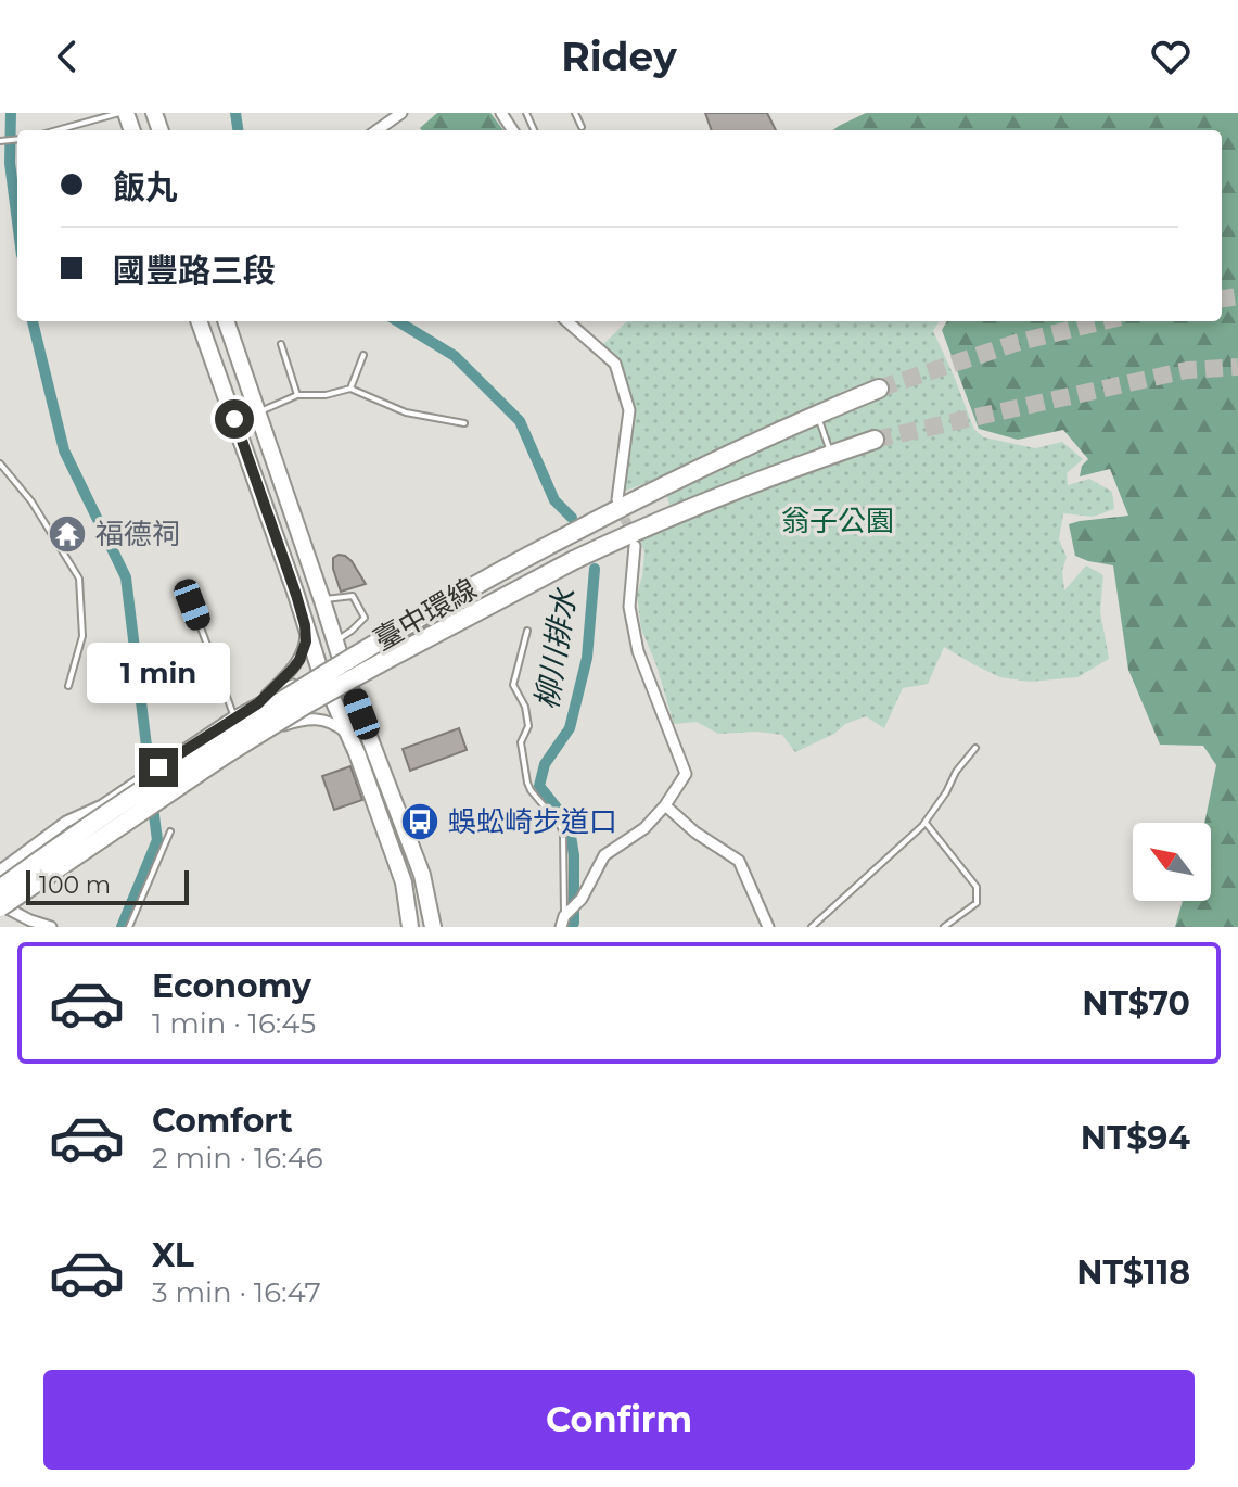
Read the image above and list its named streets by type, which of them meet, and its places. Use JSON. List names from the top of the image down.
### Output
{
  "streets": {
    "highway": ["臺中環線"]
  },
  "water": ["柳川排水"],
  "parks": ["翁子公園"],
  "places": {
    "temple": ["福德祠"],
    "bus stop": ["蜈蚣崎步道口"]
  },
  "scale_bar": "100 m",
  "north": "top left",
  "page": {
    "header": "Ridey",
    "banner": ["飯丸", "國豐路三段"],
    "bubble": "1 min",
    "scale": "100 m",
    "list": [
      {
        "name": "Economy",
        "note": "1 min · 16:45",
        "value": "NT$70"
      },
      {
        "name": "Comfort",
        "note": "2 min · 16:46",
        "value": "NT$94"
      },
      {
        "name": "XL",
        "note": "3 min · 16:47",
        "value": "NT$118"
      }
    ],
    "buttons": "Confirm"
  }
}
